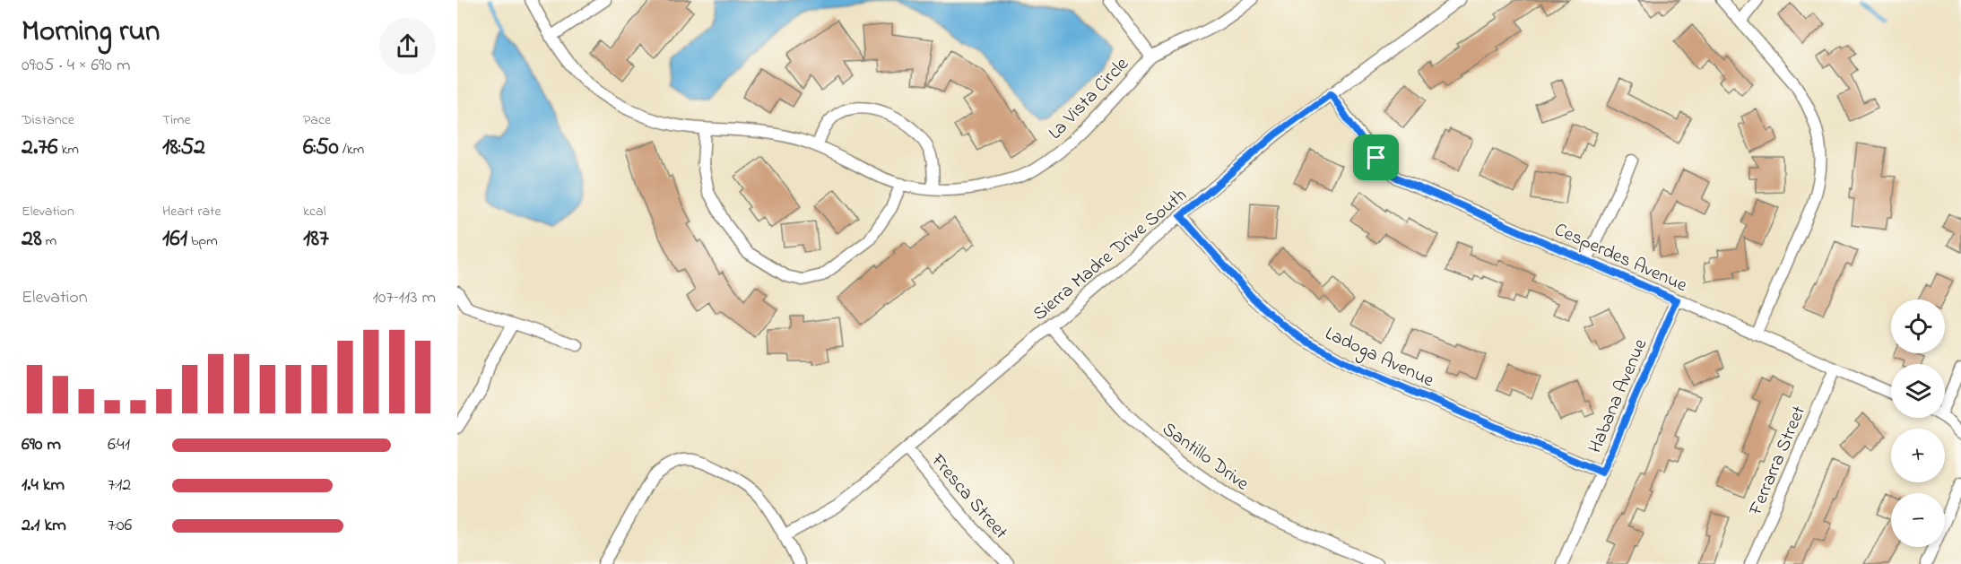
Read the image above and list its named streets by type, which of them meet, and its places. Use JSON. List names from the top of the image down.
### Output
{
  "streets": {
    "street": [
      "La Vista Circle",
      "Sierra Madre Drive South",
      "Cesperdes Avenue",
      "Ladoga Avenue",
      "Habana Avenue",
      "Santillo Drive",
      "Ferrarra Street",
      "Fresca Street"
    ]
  },
  "crossings": [
    ["Sierra Madre Drive South", "Cesperdes Avenue"],
    ["Sierra Madre Drive South", "Ladoga Avenue"],
    ["Sierra Madre Drive South", "Santillo Drive"],
    ["Sierra Madre Drive South", "Fresca Street"],
    ["Cesperdes Avenue", "Habana Avenue"],
    ["Cesperdes Avenue", "Ferrarra Street"],
    ["Ladoga Avenue", "Habana Avenue"]
  ],
  "page": {
    "heading": ["Morning run", "09:05 · 4 × 690 m"],
    "stats": [
      ["Distance", "2.76 km"],
      ["Time", "18:52"],
      ["Pace", "6:50 /km"],
      ["Elevation", "28 m"],
      ["Heart rate", "161 bpm"],
      ["kcal", "187"]
    ],
    "chart": ["Elevation", "107–113 m"],
    "map_buttons": ["+", "−"],
    "list": [
      {
        "name": "690 m",
        "note": "6:41"
      },
      {
        "name": "1.4 km",
        "note": "7:12"
      },
      {
        "name": "2.1 km",
        "note": "7:06"
      }
    ]
  }
}
